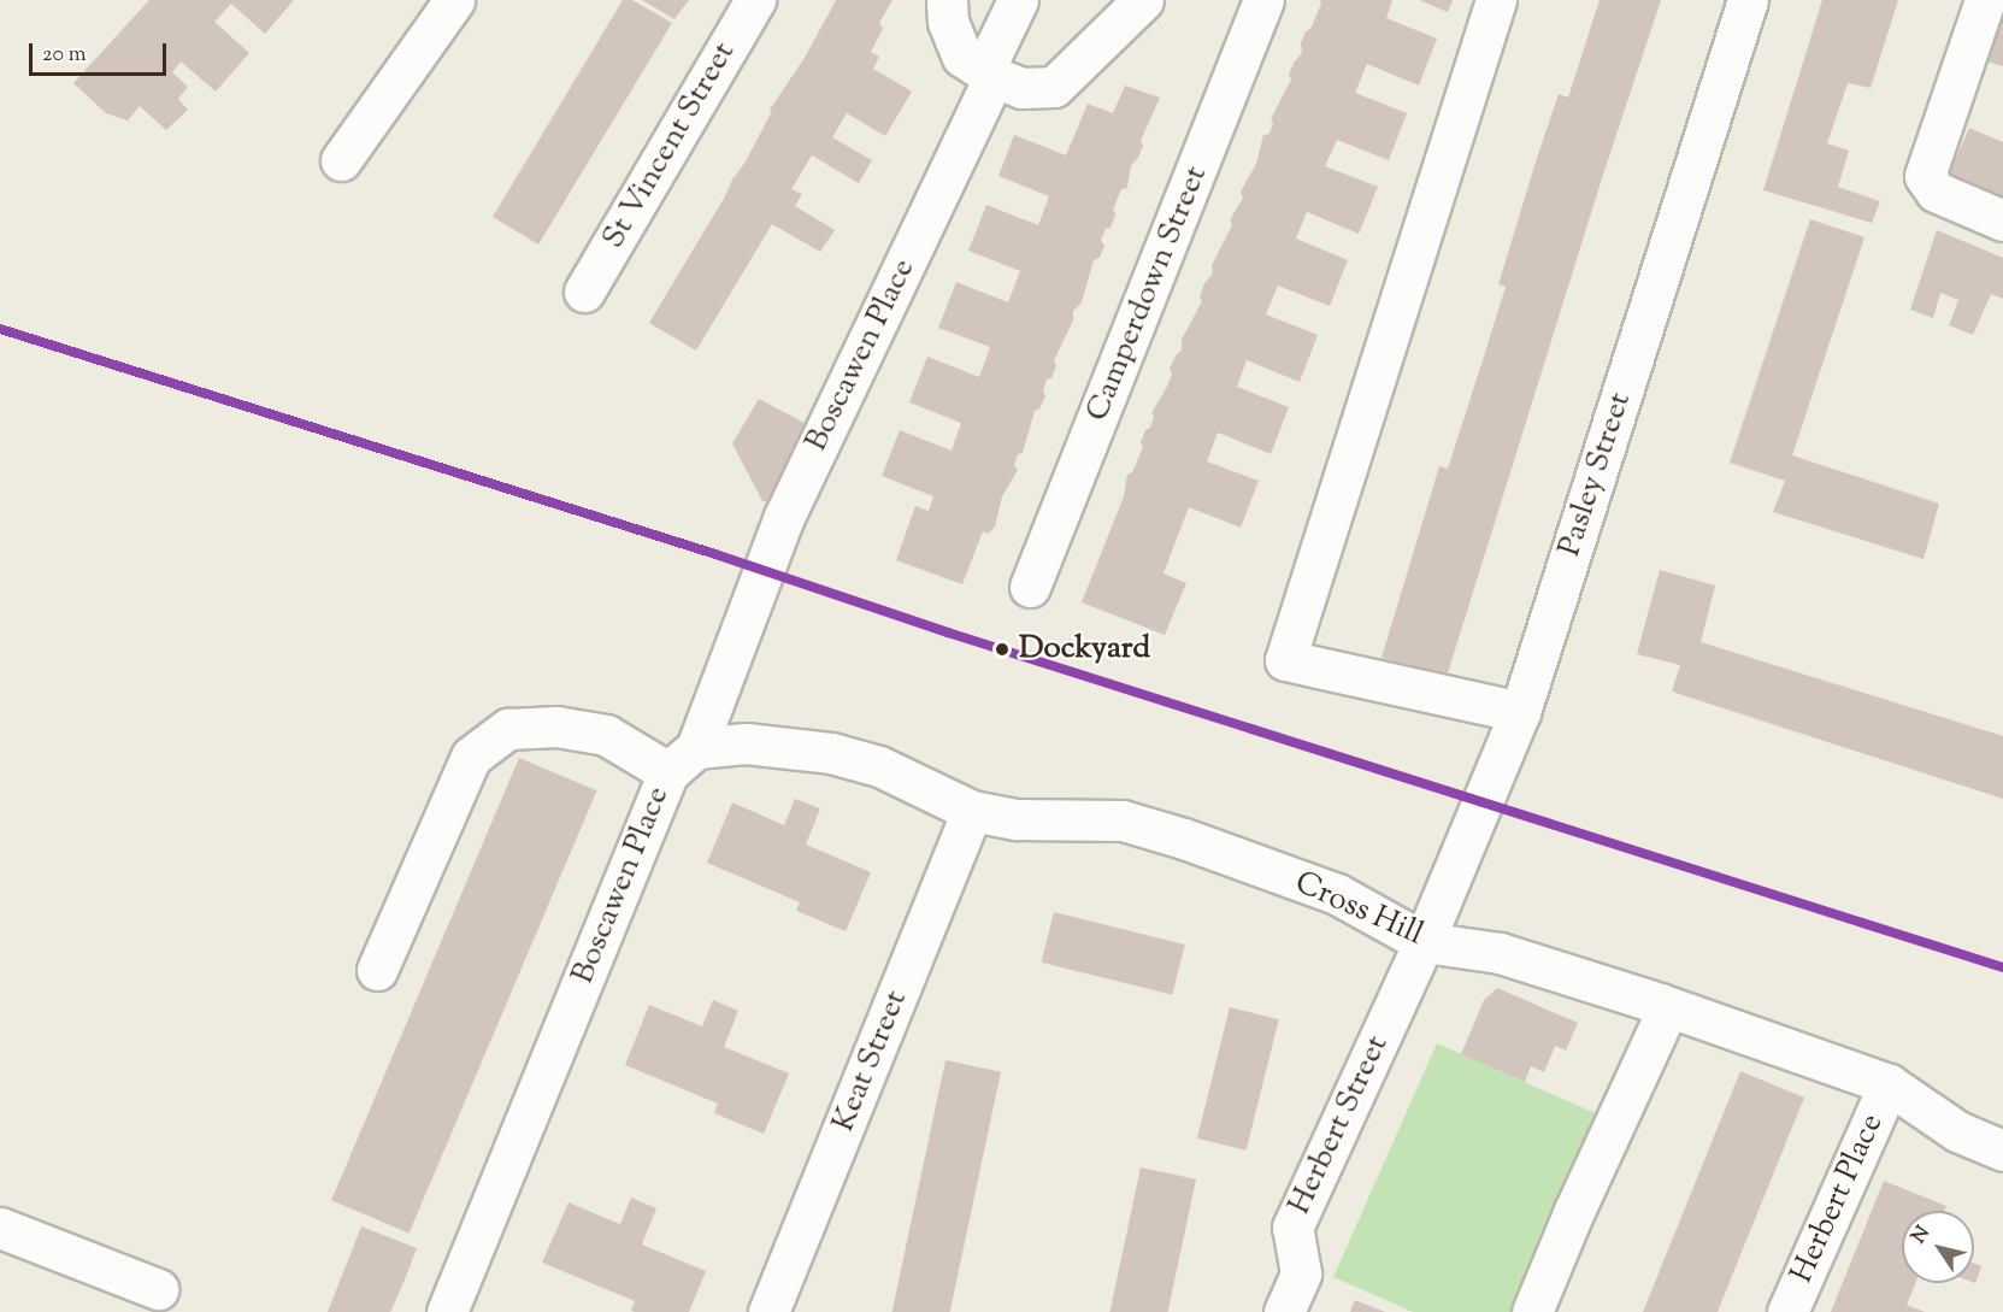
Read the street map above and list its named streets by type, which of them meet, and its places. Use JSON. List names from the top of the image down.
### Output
{
  "streets": {
    "street": [
      "St Vincent Street",
      "Camperdown Street",
      "Boscawen Place",
      "Pasley Street",
      "Cross Hill",
      "Keat Street",
      "Herbert Street",
      "Herbert Place"
    ]
  },
  "crossings": [
    ["Boscawen Place", "Cross Hill"],
    ["Pasley Street", "Cross Hill"],
    ["Pasley Street", "Herbert Street"],
    ["Cross Hill", "Keat Street"],
    ["Cross Hill", "Herbert Street"],
    ["Cross Hill", "Herbert Place"]
  ],
  "places": ["Dockyard"],
  "scale_bar": "20 m",
  "north": "top left"
}
